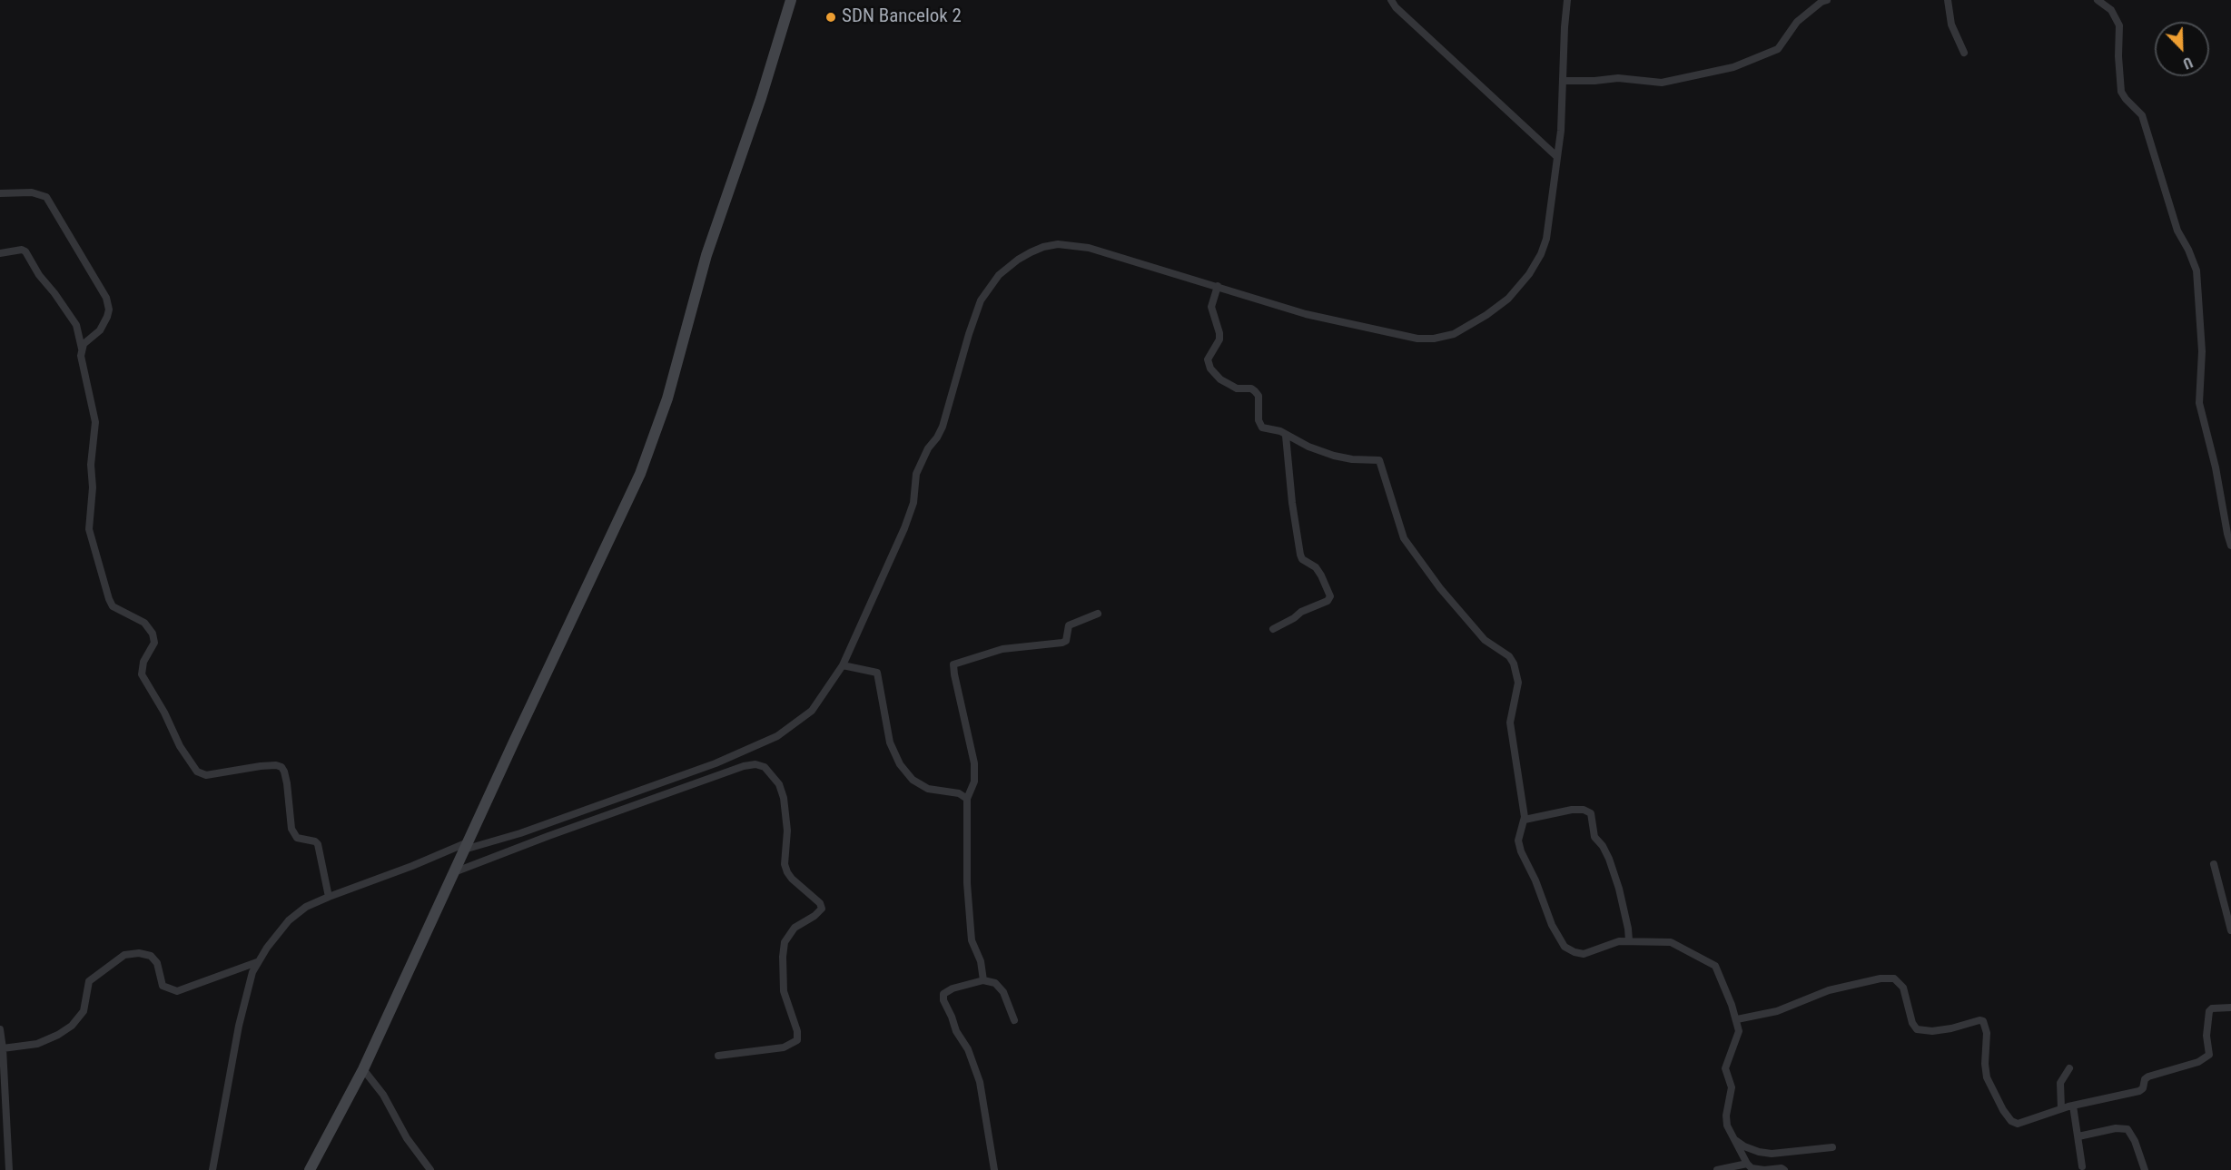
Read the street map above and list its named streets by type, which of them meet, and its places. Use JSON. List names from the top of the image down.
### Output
{
  "places": ["SDN Bancelok 2"],
  "north": "bottom right"
}
